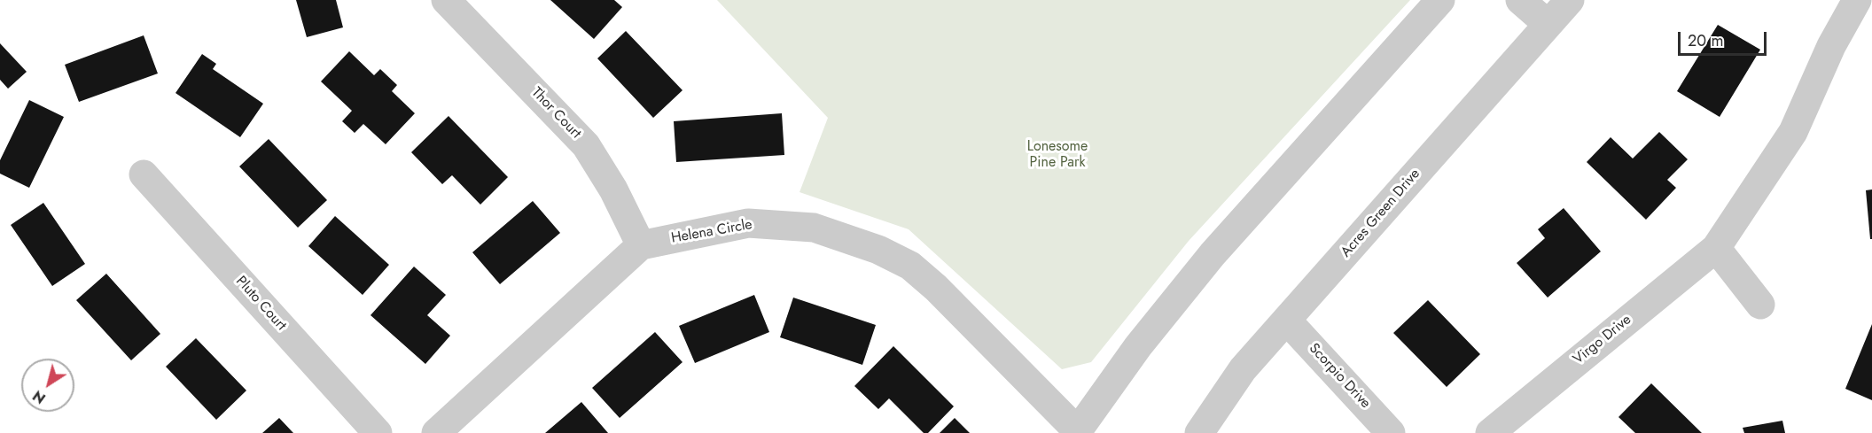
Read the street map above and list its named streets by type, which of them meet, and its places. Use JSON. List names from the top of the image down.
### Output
{
  "streets": {
    "street": [
      "Thor Court",
      "Acres Green Drive",
      "Helena Circle",
      "Pluto Court",
      "Virgo Drive",
      "Scorpio Drive"
    ]
  },
  "crossings": [
    ["Thor Court", "Helena Circle"],
    ["Acres Green Drive", "Scorpio Drive"]
  ],
  "parks": ["Lonesome Pine Park"],
  "scale_bar": "20 m",
  "north": "bottom left"
}
